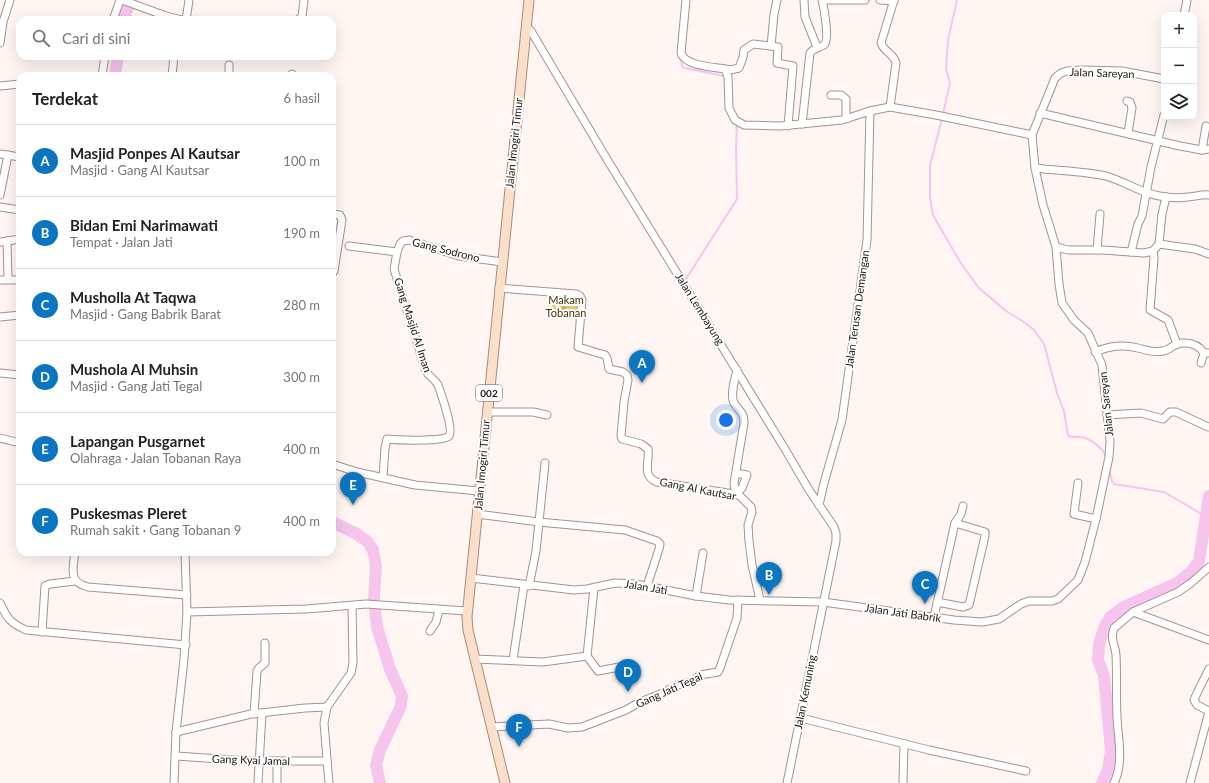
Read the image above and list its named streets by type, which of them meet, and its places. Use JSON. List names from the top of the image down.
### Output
{
  "streets": {
    "main road": ["Jalan Imogiri Timur", "002"],
    "street": [
      "Jalan Sareyan",
      "Gang Sodrono",
      "Jalan Lembayung",
      "Jalan Terusan Demangan",
      "Gang Masjid Al Iman",
      "Gang Al Kautsar",
      "Jalan Jati",
      "Jalan Jati Babrik",
      "Gang Jati Tegal",
      "Jalan Kemuning",
      "Gang Kyai Jamal"
    ]
  },
  "crossings": [
    ["Jalan Sareyan", "Jalan Jati Babrik"],
    ["Jalan Imogiri Timur", "Gang Sodrono"],
    ["Jalan Imogiri Timur", "Jalan Lembayung"],
    ["Jalan Imogiri Timur", "Gang Al Kautsar"],
    ["Jalan Imogiri Timur", "Jalan Jati"],
    ["Jalan Imogiri Timur", "Gang Jati Tegal"],
    ["Gang Sodrono", "Gang Masjid Al Iman"],
    ["Jalan Lembayung", "Jalan Terusan Demangan"],
    ["Jalan Lembayung", "Jalan Jati"],
    ["Jalan Lembayung", "Jalan Jati Babrik"],
    ["Jalan Lembayung", "Jalan Kemuning"],
    ["Gang Al Kautsar", "Jalan Jati"],
    ["Jalan Jati", "Jalan Jati Babrik"],
    ["Jalan Jati", "Gang Jati Tegal"],
    ["Jalan Jati", "Jalan Kemuning"],
    ["Jalan Jati Babrik", "Jalan Kemuning"]
  ],
  "parks": ["Makam Tobanan"],
  "page": {
    "map_buttons": ["+", "−"],
    "search": "Cari di sini",
    "heading": ["Terdekat", "6 hasil"],
    "list": [
      {
        "mark": "A",
        "name": "Masjid Ponpes Al Kautsar",
        "note": "Masjid · Gang Al Kautsar",
        "value": "100 m"
      },
      {
        "mark": "B",
        "name": "Bidan Emi Narimawati",
        "note": "Tempat · Jalan Jati",
        "value": "190 m"
      },
      {
        "mark": "C",
        "name": "Musholla At Taqwa",
        "note": "Masjid · Gang Babrik Barat",
        "value": "280 m"
      },
      {
        "mark": "D",
        "name": "Mushola Al Muhsin",
        "note": "Masjid · Gang Jati Tegal",
        "value": "300 m"
      },
      {
        "mark": "E",
        "name": "Lapangan Pusgarnet",
        "note": "Olahraga · Jalan Tobanan Raya",
        "value": "400 m"
      },
      {
        "mark": "F",
        "name": "Puskesmas Pleret",
        "note": "Rumah sakit · Gang Tobanan 9",
        "value": "400 m"
      }
    ],
    "pins": [
      "A",
      "E",
      "B",
      "C",
      "D",
      "F"
    ]
  }
}
